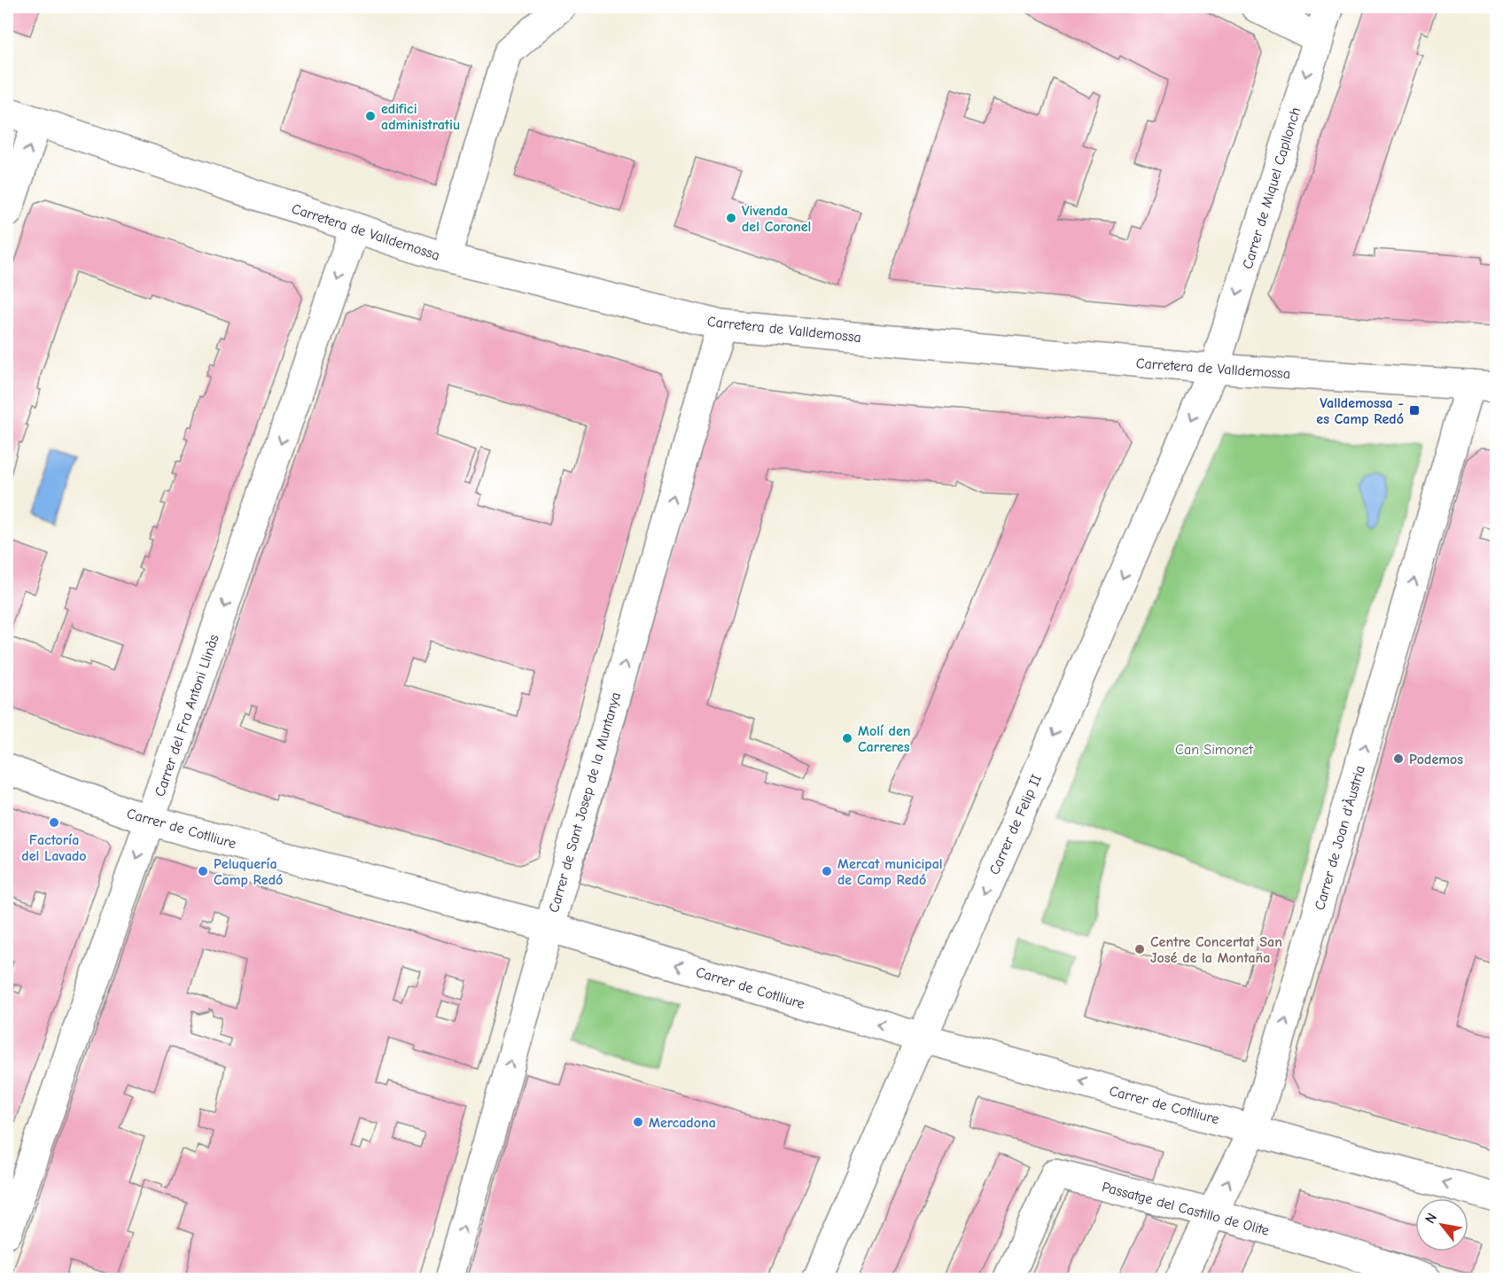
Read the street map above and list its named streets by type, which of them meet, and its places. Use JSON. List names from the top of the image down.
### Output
{
  "streets": {
    "street": [
      "Carrer de Miquel Capllonch",
      "Carretera de Valldemossa",
      "Carrer del Fra Antoni Llinàs",
      "Carrer de Sant Josep de la Muntanya",
      "Carrer de Felip II",
      "Carrer de Cotlliure",
      "Carrer de Joan d'Àustria",
      "Passatge del Castillo de Olite"
    ]
  },
  "crossings": [
    ["Carrer de Miquel Capllonch", "Carretera de Valldemossa"],
    ["Carrer de Miquel Capllonch", "Carrer de Felip II"],
    ["Carretera de Valldemossa", "Carrer del Fra Antoni Llinàs"],
    ["Carretera de Valldemossa", "Carrer de Sant Josep de la Muntanya"],
    ["Carretera de Valldemossa", "Carrer de Felip II"],
    ["Carretera de Valldemossa", "Carrer de Joan d'Àustria"],
    ["Carrer del Fra Antoni Llinàs", "Carrer de Cotlliure"],
    ["Carrer de Sant Josep de la Muntanya", "Carrer de Cotlliure"],
    ["Carrer de Felip II", "Carrer de Cotlliure"],
    ["Carrer de Cotlliure", "Carrer de Joan d'Àustria"],
    ["Carrer de Joan d'Àustria", "Passatge del Castillo de Olite"]
  ],
  "one_way": [
    "Carrer de Miquel Capllonch",
    "Carrer del Fra Antoni Llinàs",
    "Carrer de Sant Josep de la Muntanya",
    "Carrer de Felip II",
    "Carrer de Cotlliure",
    "Carrer de Joan d'Àustria"
  ],
  "parks": ["Can Simonet"],
  "places": {
    "other": [
      "edifici administratiu",
      "Vivenda del Coronel",
      "Molí den Carreres",
      "Podemos",
      "Factoría del Lavado",
      "Peluquería Camp Redó",
      "Mercat municipal de Camp Redó",
      "Centre Concertat San José de la Montaña",
      "Mercadona"
    ],
    "transit": ["Valldemossa - es Camp Redó"]
  },
  "north": "top left"
}
